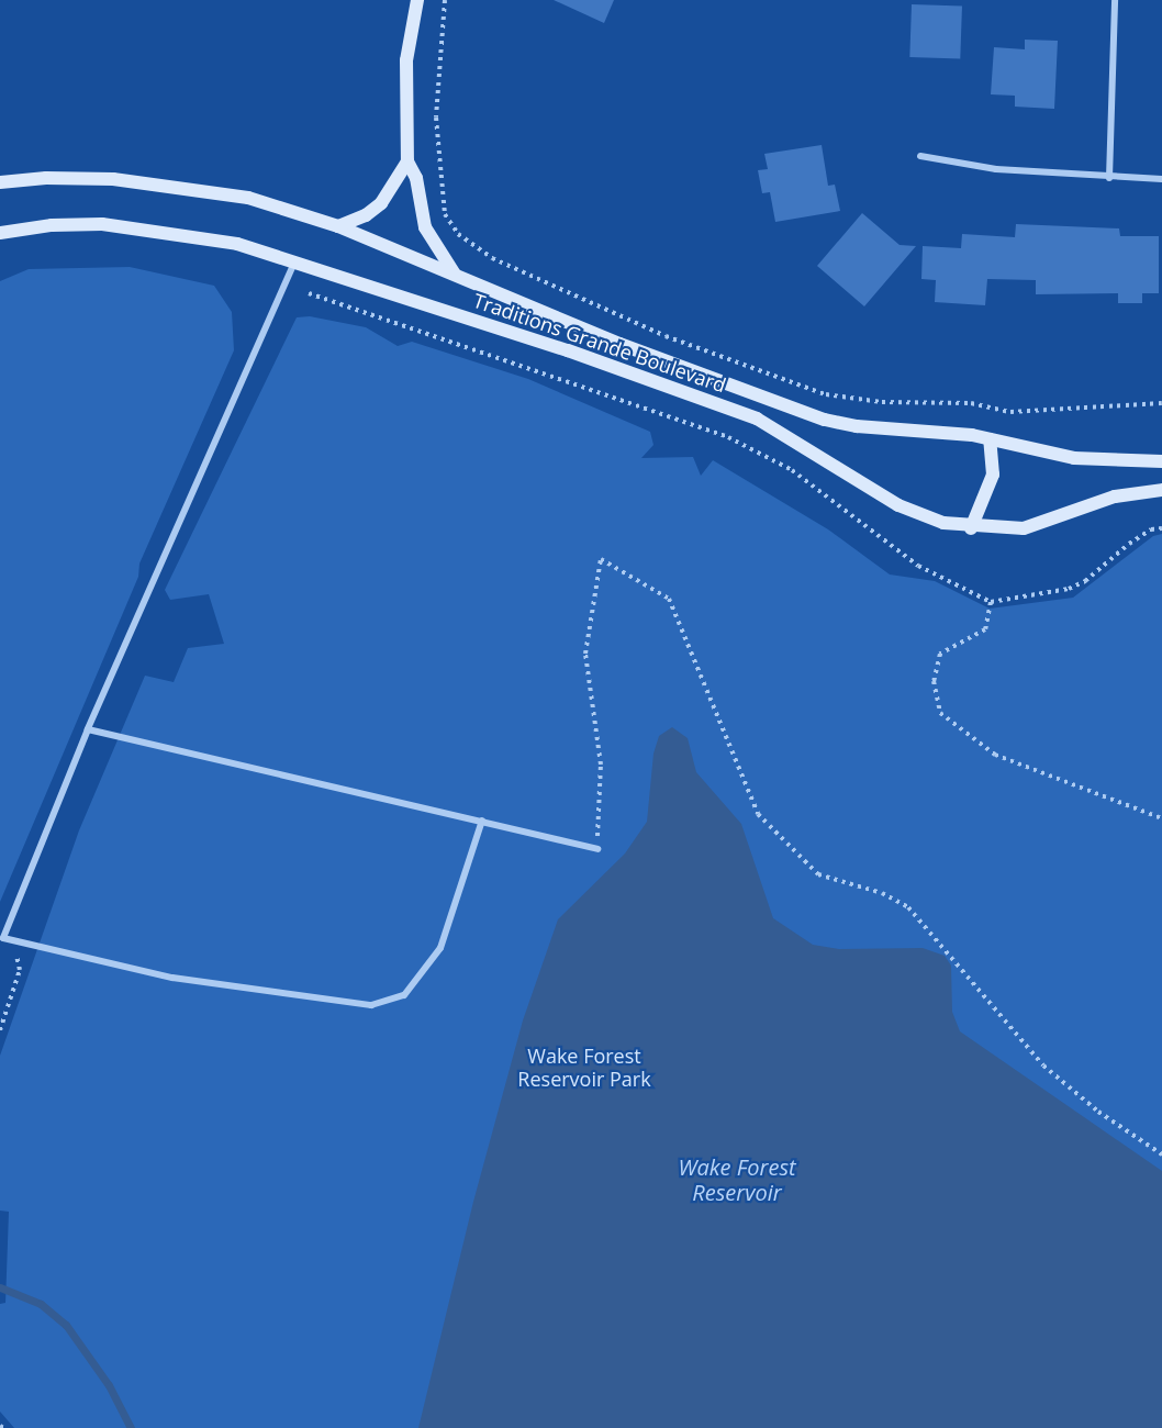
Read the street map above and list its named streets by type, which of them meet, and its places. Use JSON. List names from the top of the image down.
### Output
{
  "streets": {
    "main road": ["Traditions Grande Boulevard"]
  },
  "water": ["Wake Forest Reservoir"],
  "parks": ["Wake Forest Reservoir Park"]
}
